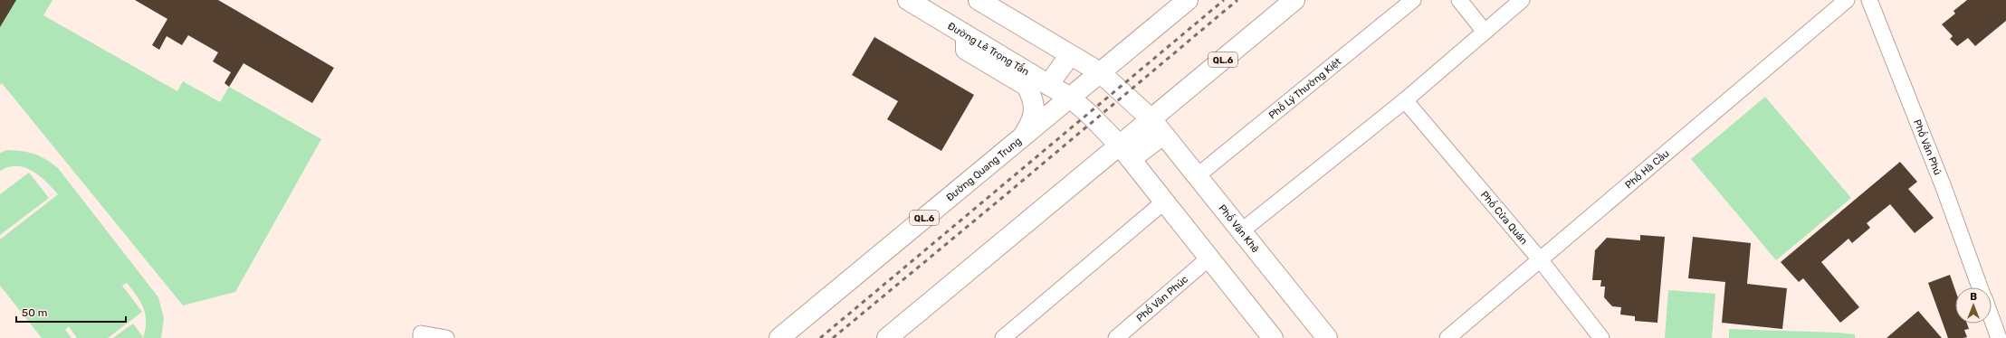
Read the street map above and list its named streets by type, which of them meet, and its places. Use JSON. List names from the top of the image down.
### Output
{
  "streets": {
    "main road": [
      "Đường Lê Trọng Tấn",
      "QL.6",
      "Đường Quang Trung",
      "Phố Văn Khê"
    ],
    "street": [
      "Phố Lý Thường Kiệt",
      "Phố Văn Phú",
      "Phố Hà Cầu",
      "Phố Cửa Quán",
      "Phố Văn Phúc"
    ]
  },
  "crossings": [
    ["Đường Lê Trọng Tấn", "QL.6"],
    ["Đường Lê Trọng Tấn", "Đường Quang Trung"],
    ["QL.6", "Phố Văn Khê"],
    ["Phố Lý Thường Kiệt", "Phố Văn Khê"],
    ["Phố Hà Cầu", "Phố Cửa Quán"],
    ["Đường Quang Trung", "Phố Văn Khê"]
  ],
  "scale_bar": "50 m",
  "north": "top"
}
